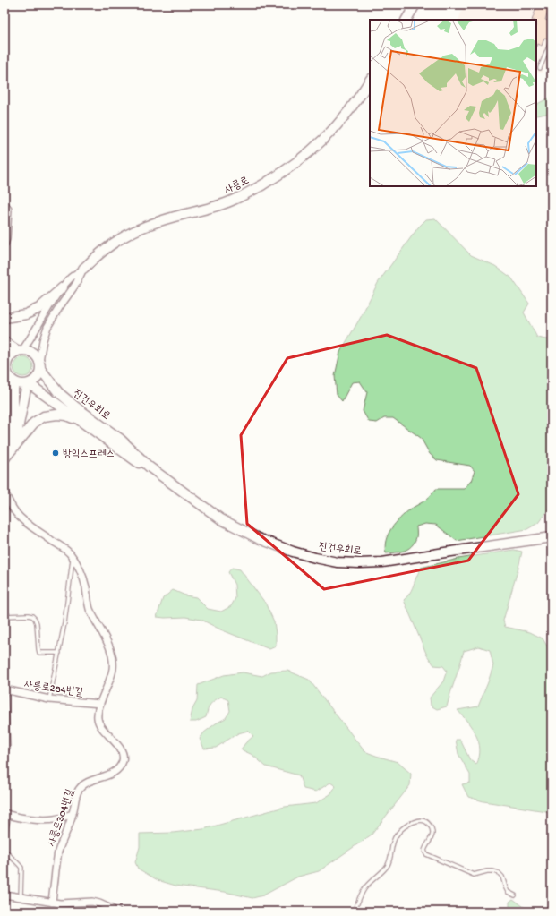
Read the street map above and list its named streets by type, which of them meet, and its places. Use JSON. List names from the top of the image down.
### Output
{
  "streets": {
    "main road": ["사릉로", "진건우회로"],
    "street": ["사릉로284번길", "사릉로304번길"]
  },
  "crossings": [
    ["사릉로", "진건우회로"],
    ["사릉로284번길", "사릉로304번길"]
  ],
  "places": ["방익스프레스"]
}
